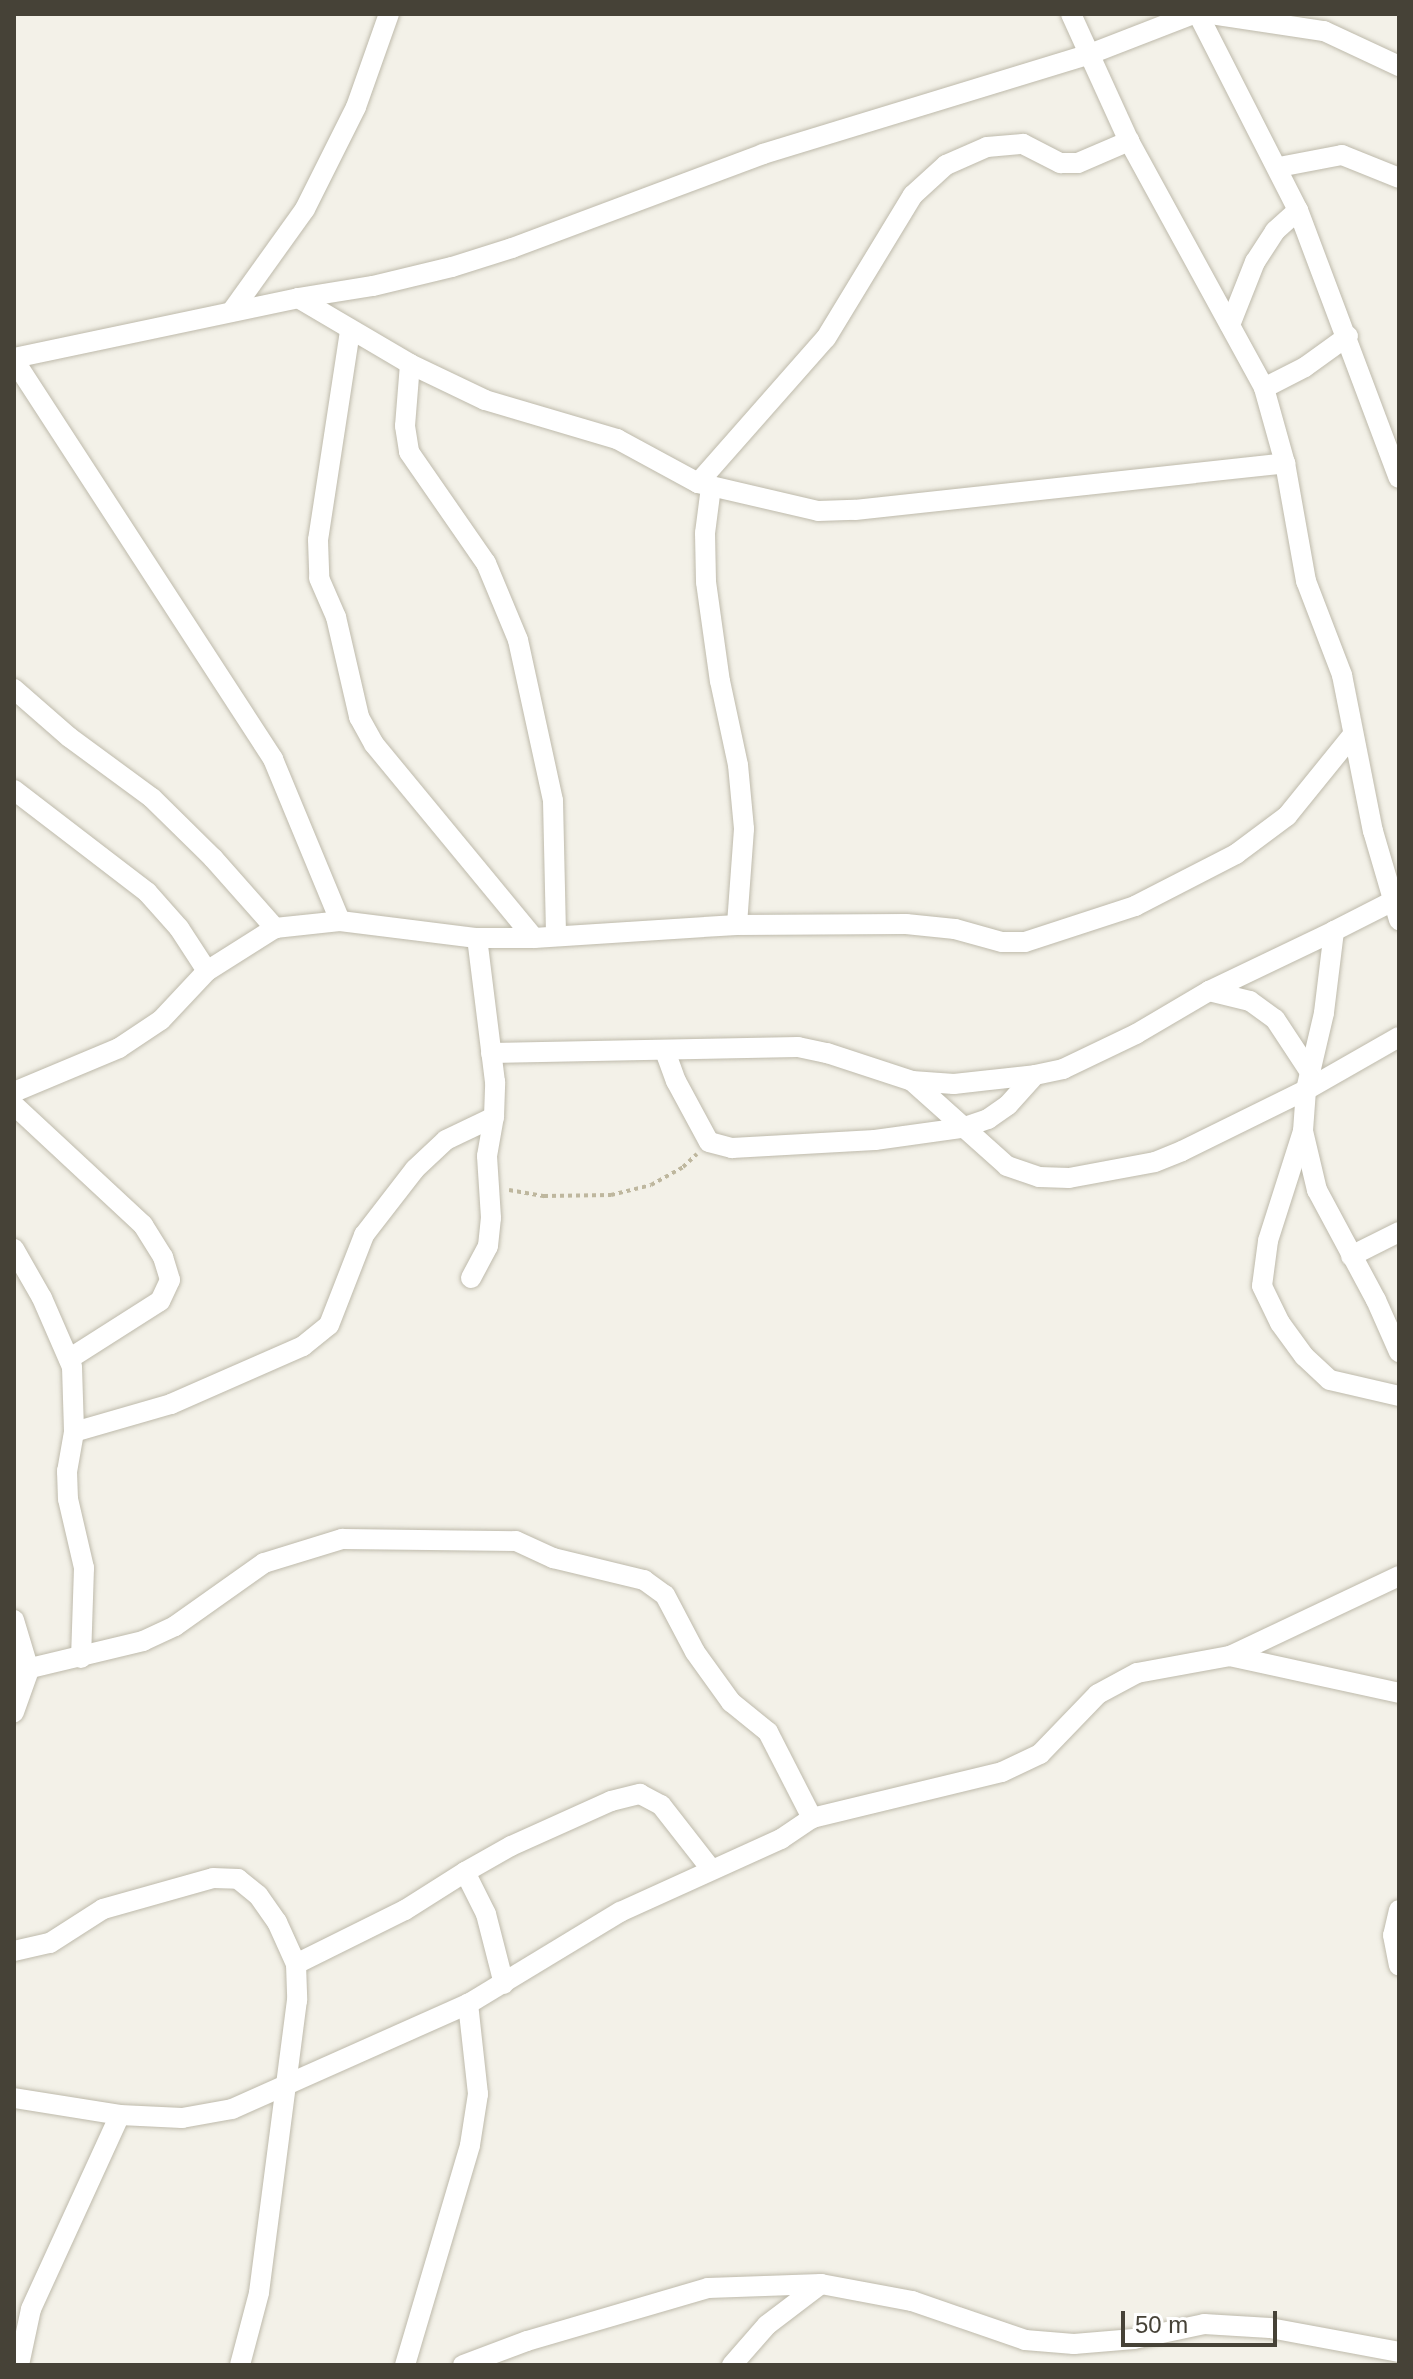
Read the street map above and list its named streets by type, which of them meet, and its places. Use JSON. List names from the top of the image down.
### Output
{
  "scale_bar": "50 m"
}
